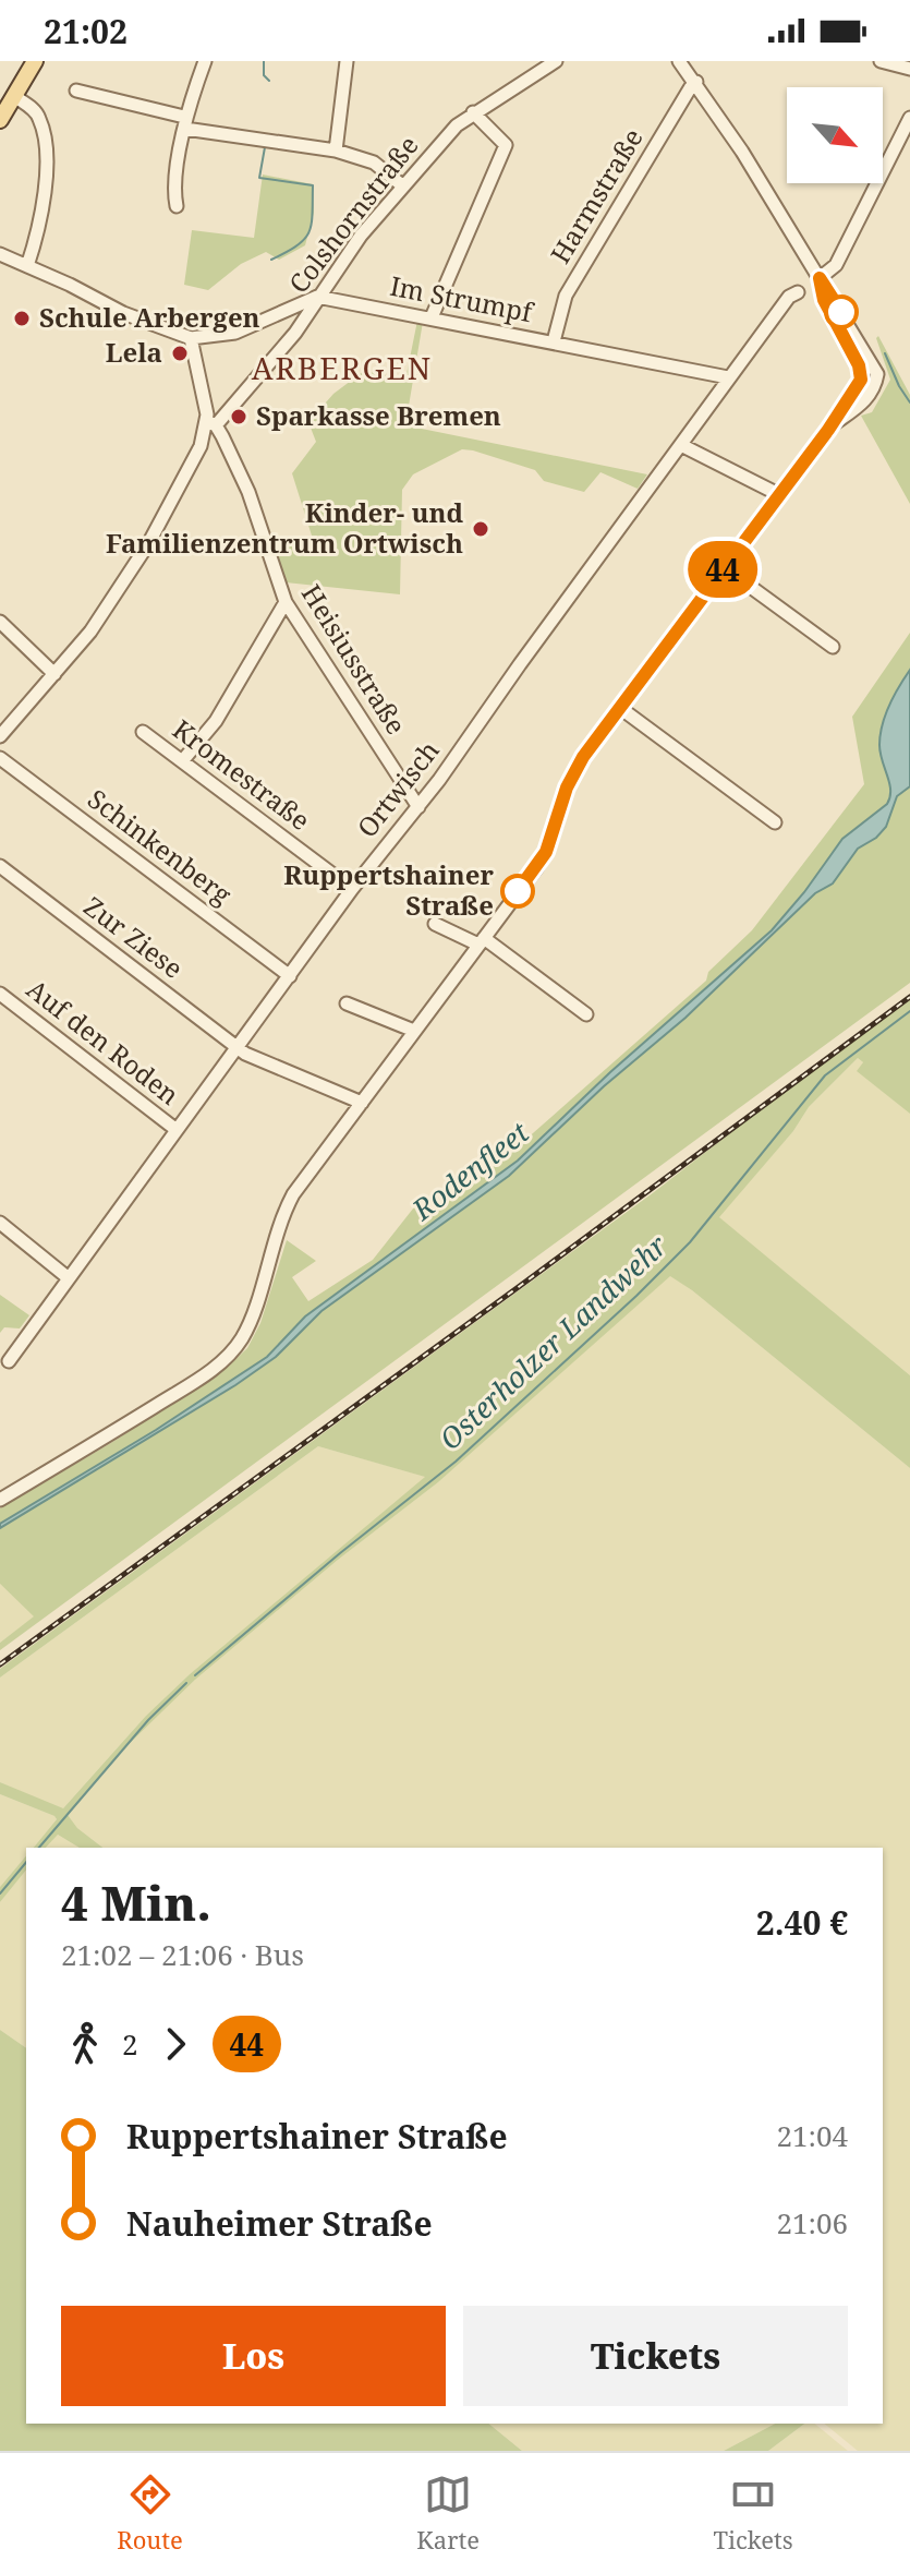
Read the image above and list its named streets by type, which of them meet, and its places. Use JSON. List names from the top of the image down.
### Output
{
  "streets": {
    "street": [
      "Harmstraße",
      "Colshornstraße",
      "Im Strumpf",
      "Heisiusstraße",
      "Kromestraße",
      "Ortwisch",
      "Schinkenberg",
      "Zur Ziese",
      "Auf den Roden"
    ]
  },
  "crossings": [
    ["Harmstraße", "Im Strumpf"],
    ["Colshornstraße", "Im Strumpf"],
    ["Colshornstraße", "Heisiusstraße"],
    ["Im Strumpf", "Ortwisch"],
    ["Heisiusstraße", "Ortwisch"],
    ["Kromestraße", "Ortwisch"],
    ["Ortwisch", "Schinkenberg"],
    ["Ortwisch", "Zur Ziese"],
    ["Ortwisch", "Auf den Roden"]
  ],
  "districts": ["ARBERGEN"],
  "water": ["Rodenfleet", "Osterholzer Landwehr"],
  "places": [
    "Schule Arbergen",
    "Lela",
    "Sparkasse Bremen",
    "Kinder- und Familienzentrum Ortwisch",
    "Ruppertshainer Straße"
  ],
  "lines": ["bus line 44"],
  "north": "bottom right",
  "page": {
    "status": "21:02",
    "on_map": "44",
    "heading": ["4 Min.", "21:02 – 21:06 · Bus", "2.40 €"],
    "legs": ["2", "44"],
    "list": [
      {
        "name": "Ruppertshainer Straße",
        "value": "21:04"
      },
      {
        "name": "Nauheimer Straße",
        "value": "21:06"
      }
    ],
    "buttons": ["Los", "Tickets"],
    "tabs": ["Route", "Karte", "Tickets"]
  }
}
